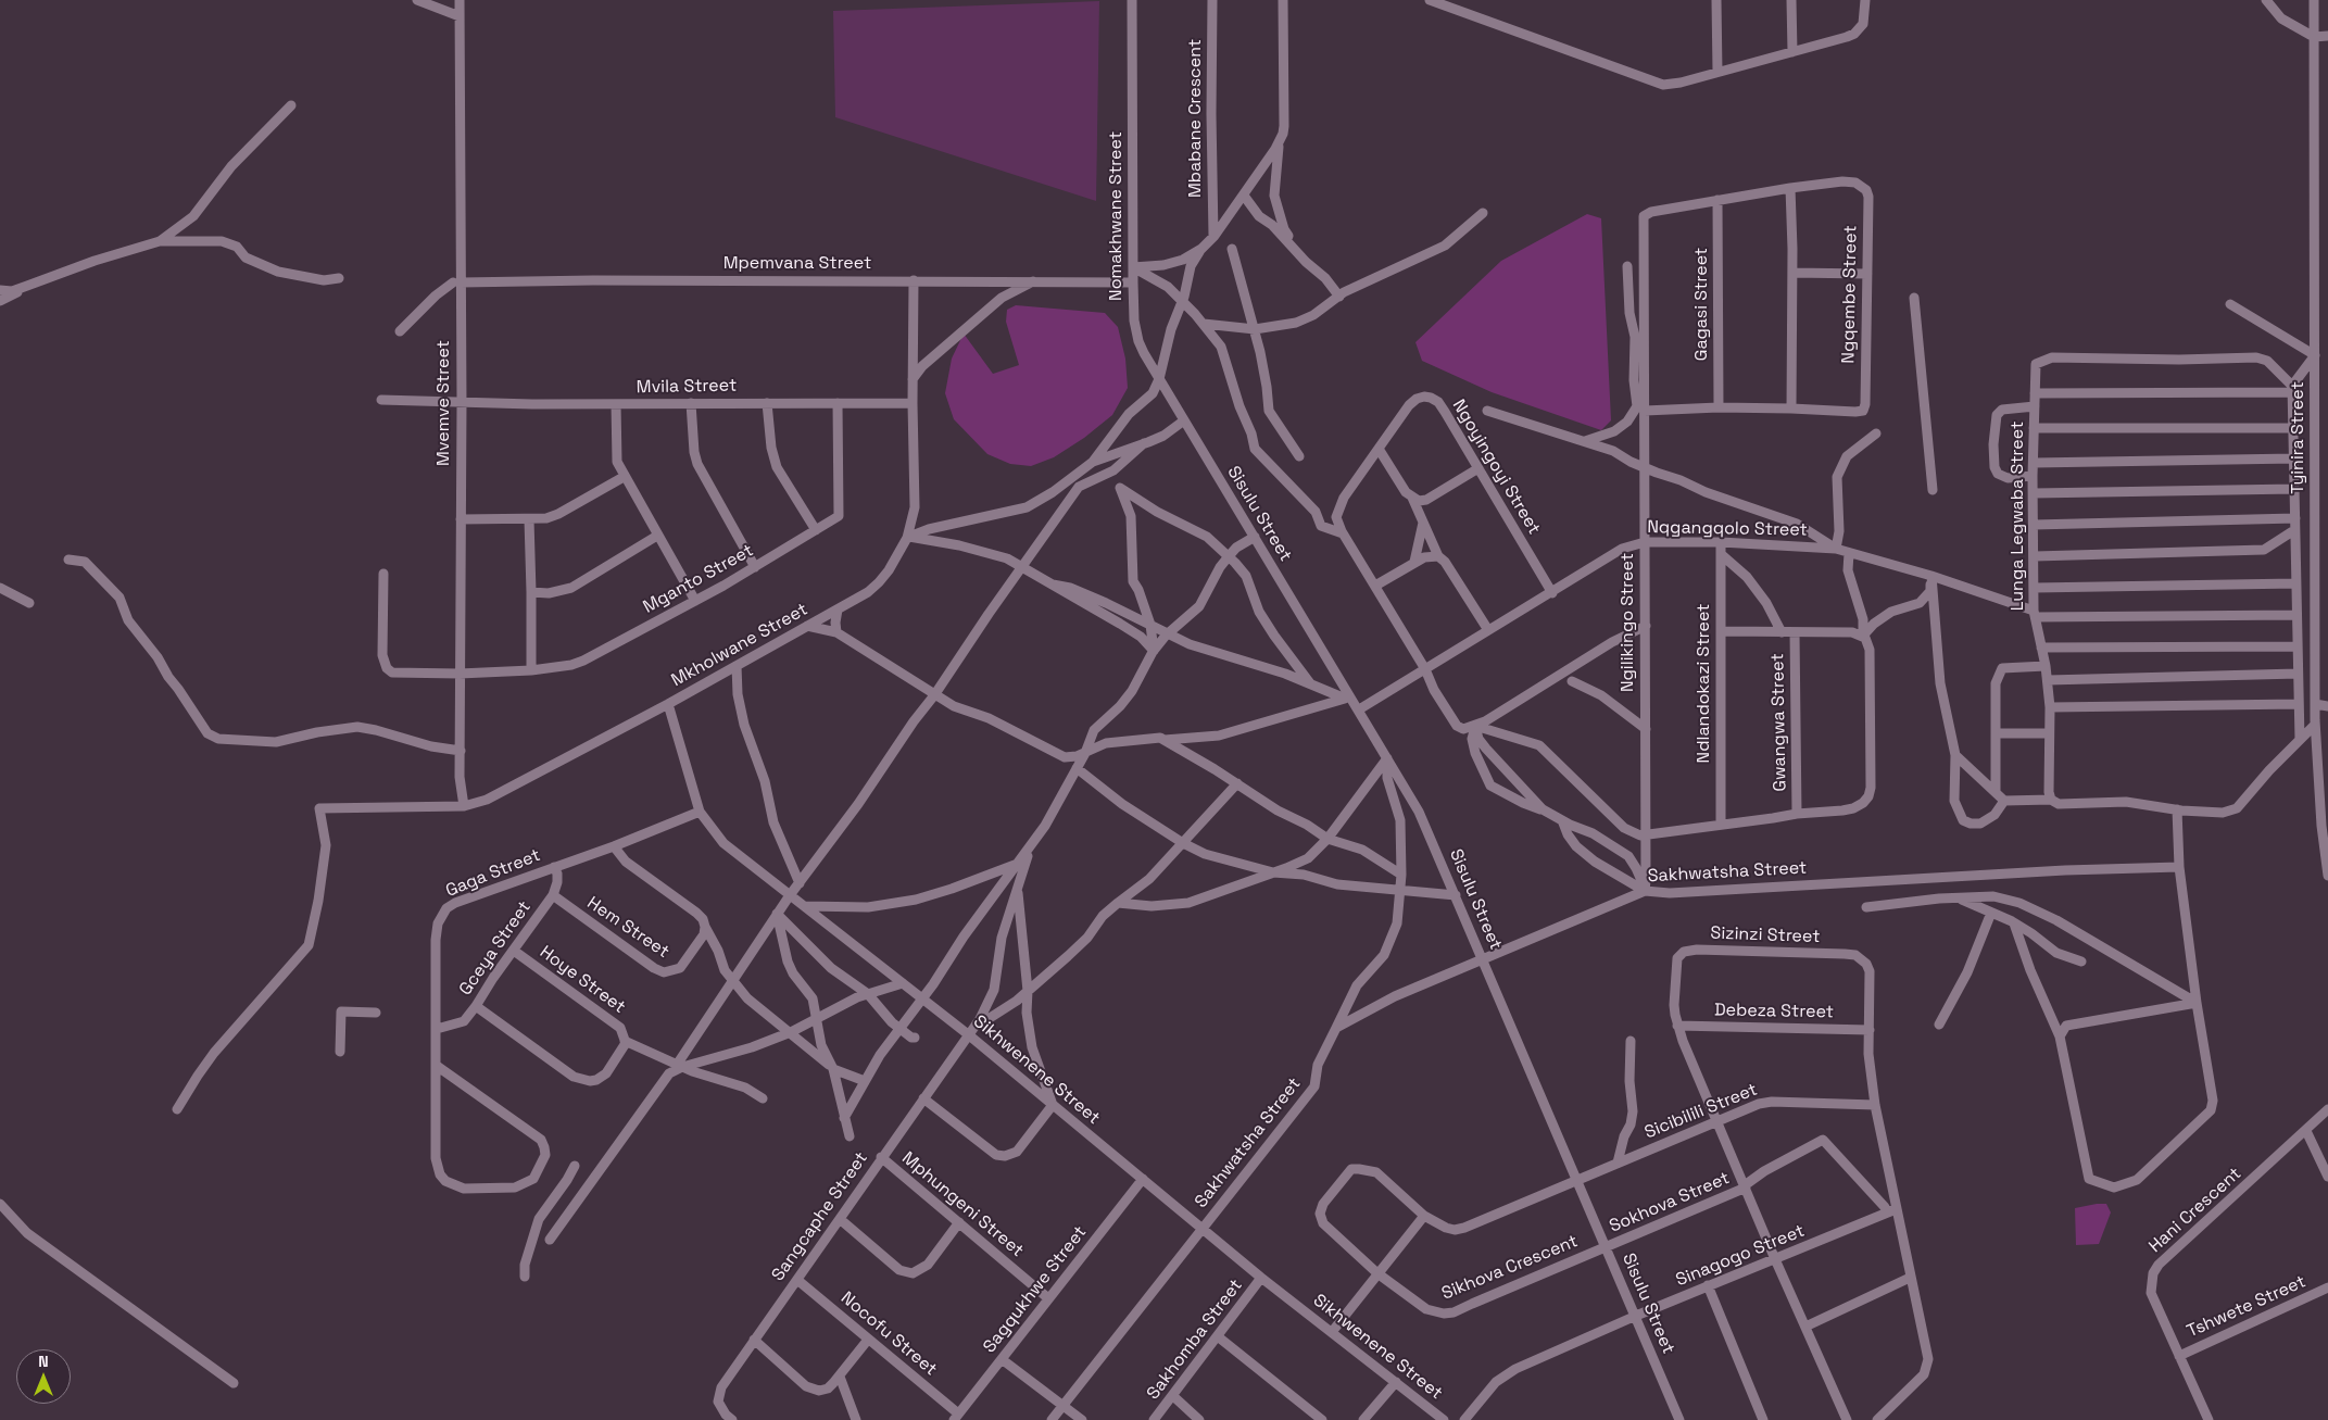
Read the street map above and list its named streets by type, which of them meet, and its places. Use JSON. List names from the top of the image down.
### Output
{
  "streets": {
    "street": [
      "Mbabane Crescent",
      "Nomakhwane Street",
      "Mpemvana Street",
      "Ngqembe Street",
      "Gagasi Street",
      "Mvila Street",
      "Mvemve Street",
      "Tyinira Street",
      "Ngoyingoyi Street",
      "Sisulu Street",
      "Lunga Legwaba Street",
      "Nqgangqolo Street",
      "Mganto Street",
      "Ngilikingo Street",
      "Mkholwane Street",
      "Ndlandokazi Street",
      "Gwangwa Street",
      "Sakhwatsha Street",
      "Gaga Street",
      "Hem Street",
      "Sizinzi Street",
      "Gceya Street",
      "Hoye Street",
      "Debeza Street",
      "Sikhwenene Street",
      "Sicibilili Street",
      "Sokhova Street",
      "Mphungeni Street",
      "Hani Crescent",
      "Sangcaphe Street",
      "Sinagogo Street",
      "Sikhova Crescent",
      "Sagqukhwe Street",
      "Tshwete Street",
      "Nocofu Street",
      "Sakhomba Street"
    ]
  },
  "crossings": [
    ["Nomakhwane Street", "Mpemvana Street"],
    ["Nomakhwane Street", "Sisulu Street"],
    ["Mpemvana Street", "Mvemve Street"],
    ["Mpemvana Street", "Mkholwane Street"],
    ["Ngqembe Street", "Gagasi Street"],
    ["Ngqembe Street", "Ngilikingo Street"],
    ["Mvila Street", "Mvemve Street"],
    ["Mvila Street", "Mganto Street"],
    ["Mvila Street", "Mkholwane Street"],
    ["Mvemve Street", "Mganto Street"],
    ["Mvemve Street", "Mkholwane Street"],
    ["Ngoyingoyi Street", "Nqgangqolo Street"],
    ["Sisulu Street", "Nqgangqolo Street"],
    ["Sisulu Street", "Sakhwatsha Street"],
    ["Sisulu Street", "Sicibilili Street"],
    ["Sisulu Street", "Sokhova Street"],
    ["Sisulu Street", "Sinagogo Street"],
    ["Sisulu Street", "Sikhova Crescent"],
    ["Lunga Legwaba Street", "Nqgangqolo Street"],
    ["Nqgangqolo Street", "Ngilikingo Street"],
    ["Nqgangqolo Street", "Ndlandokazi Street"],
    ["Ngilikingo Street", "Sakhwatsha Street"],
    ["Mkholwane Street", "Sikhwenene Street"],
    ["Sakhwatsha Street", "Sikhwenene Street"],
    ["Gaga Street", "Gceya Street"],
    ["Gaga Street", "Sikhwenene Street"],
    ["Hem Street", "Gceya Street"],
    ["Sizinzi Street", "Debeza Street"],
    ["Sizinzi Street", "Sicibilili Street"],
    ["Sizinzi Street", "Sokhova Street"],
    ["Sizinzi Street", "Sinagogo Street"],
    ["Gceya Street", "Hoye Street"],
    ["Sikhwenene Street", "Sangcaphe Street"],
    ["Sikhwenene Street", "Sagqukhwe Street"],
    ["Sikhwenene Street", "Sakhomba Street"],
    ["Sicibilili Street", "Sikhova Crescent"],
    ["Sokhova Street", "Sikhova Crescent"],
    ["Mphungeni Street", "Sangcaphe Street"],
    ["Mphungeni Street", "Sagqukhwe Street"],
    ["Hani Crescent", "Tshwete Street"],
    ["Sangcaphe Street", "Nocofu Street"],
    ["Sagqukhwe Street", "Nocofu Street"]
  ],
  "north": "top"
}
